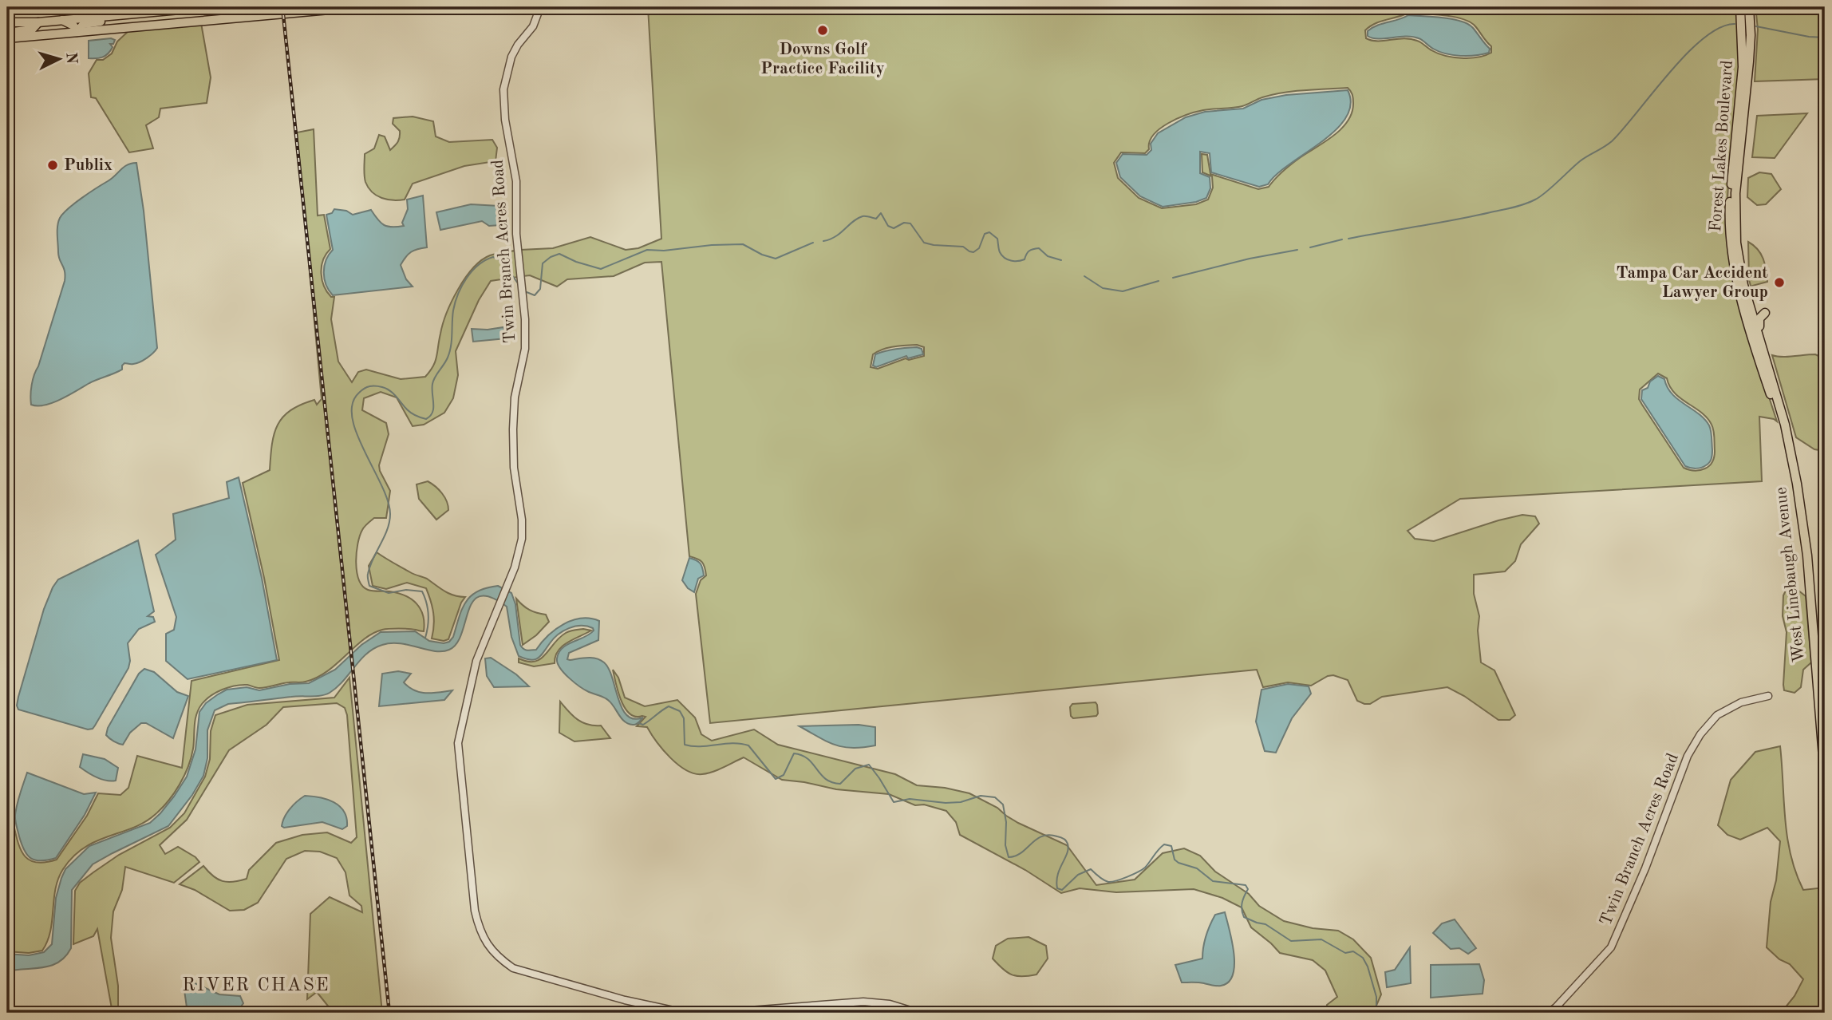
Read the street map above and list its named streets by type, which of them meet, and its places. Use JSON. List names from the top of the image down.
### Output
{
  "streets": {
    "main road": ["Forest Lakes Boulevard", "West Linebaugh Avenue"],
    "street": ["Twin Branch Acres Road"]
  },
  "crossings": [
    ["Forest Lakes Boulevard", "West Linebaugh Avenue"]
  ],
  "districts": ["RIVER CHASE"],
  "places": ["Downs Golf Practice Facility", "Publix", "Tampa Car Accident Lawyer Group"],
  "north": "right"
}
